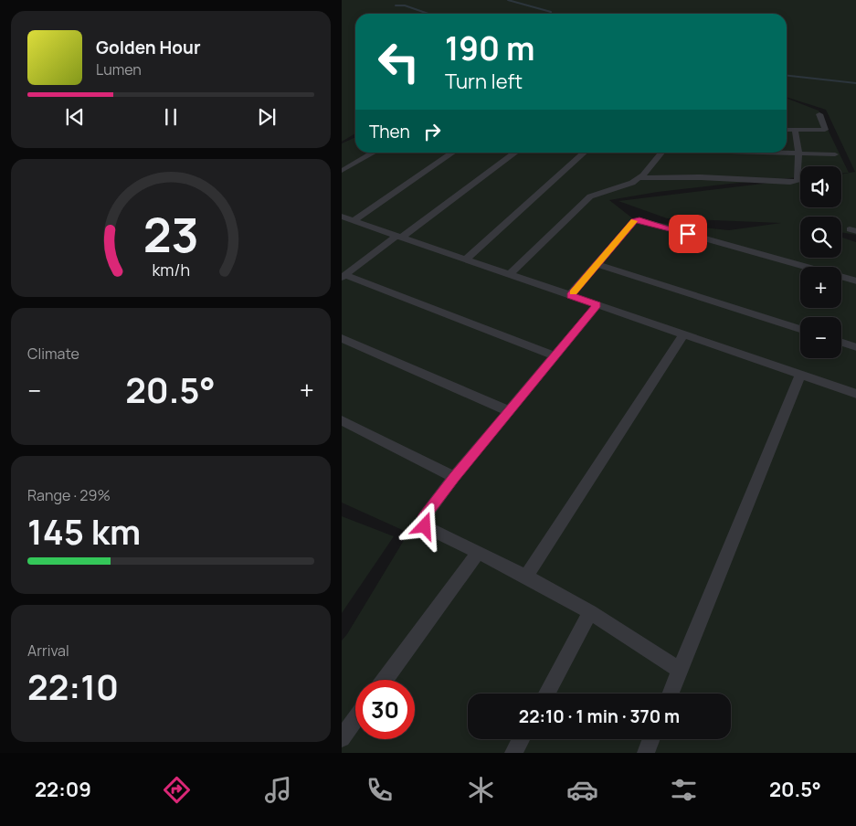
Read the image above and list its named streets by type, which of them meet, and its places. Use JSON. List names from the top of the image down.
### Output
{
  "page": {
    "turn": ["190 m", "Turn left"],
    "song": ["Golden Hour", "Lumen"],
    "then": "Then",
    "map_buttons": ["+", "−"],
    "tile": [
      "Climate",
      ["Range · 29%", "145 km"],
      ["Arrival", "22:10"]
    ],
    "heat": ["−", "20.5°", "+"],
    "limit": "30",
    "trip": "22:10 · 1 min · 370 m",
    "tabs": ["22:09", "20.5°"],
    "gauge": ["23", "km/h"]
  }
}
